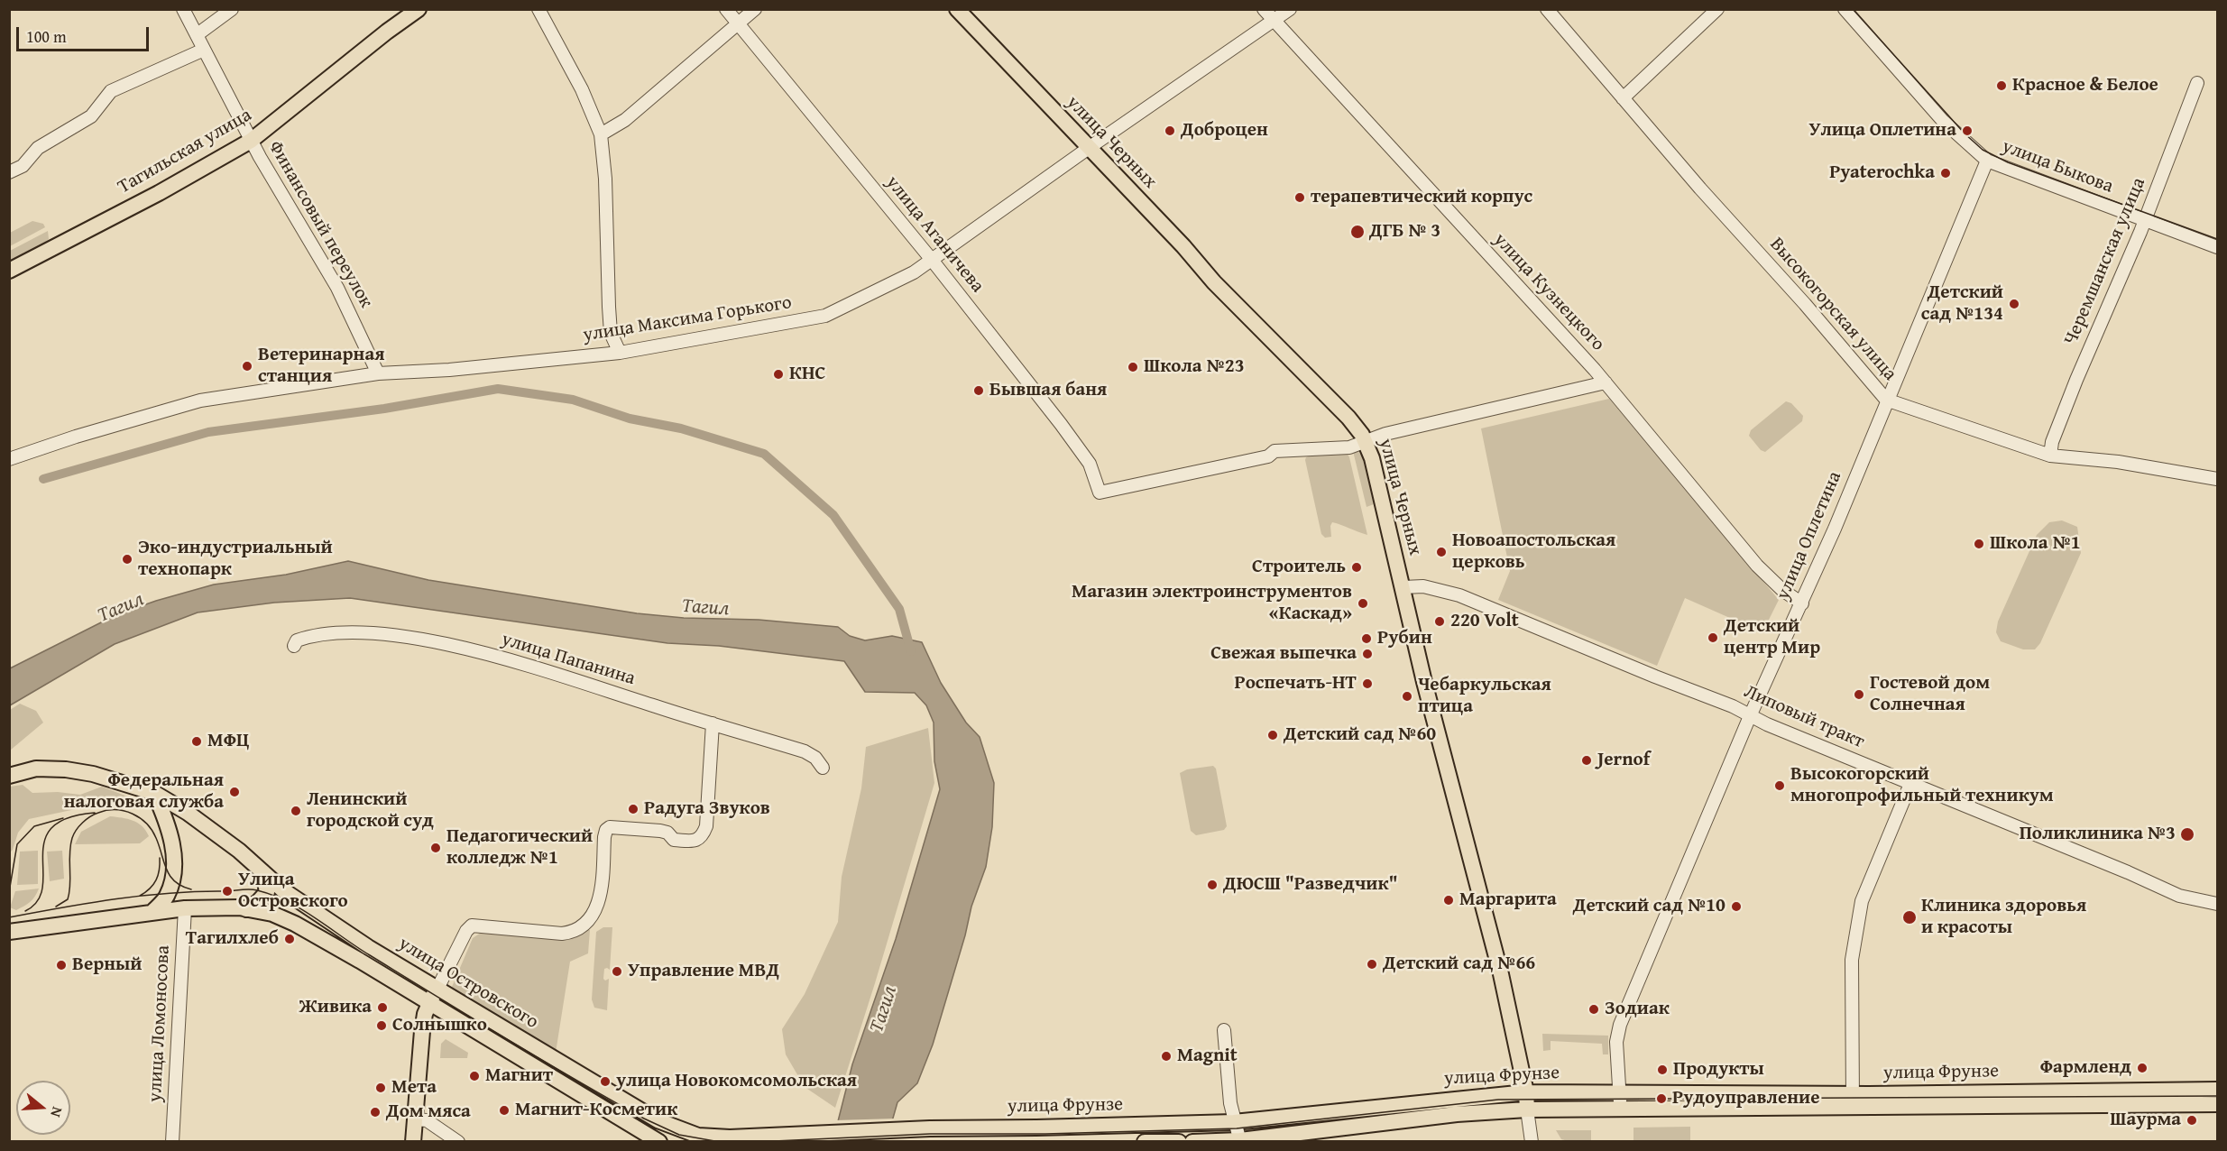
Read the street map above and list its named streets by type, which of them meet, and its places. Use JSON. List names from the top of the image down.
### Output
{
  "streets": {
    "main road": [
      "улица Черных",
      "Тагильская улица",
      "улица Островского",
      "улица Фрунзе"
    ],
    "street": [
      "улица Быкова",
      "Финансовый переулок",
      "улица Аганичева",
      "Черемшанская улица",
      "улица Кузнецкого",
      "Высокогорская улица",
      "улица Максима Горького",
      "улица Оплетина",
      "улица Папанина",
      "Липовый тракт",
      "улица Ломоносова"
    ]
  },
  "crossings": [
    ["улица Черных", "улица Аганичева"],
    ["улица Черных", "улица Максима Горького"],
    ["улица Черных", "Липовый тракт"],
    ["улица Черных", "улица Фрунзе"],
    ["Тагильская улица", "Финансовый переулок"],
    ["улица Быкова", "Черемшанская улица"],
    ["улица Быкова", "улица Оплетина"],
    ["Финансовый переулок", "улица Максима Горького"],
    ["улица Аганичева", "улица Максима Горького"],
    ["Черемшанская улица", "Высокогорская улица"],
    ["улица Кузнецкого", "улица Максима Горького"],
    ["улица Кузнецкого", "улица Оплетина"],
    ["Высокогорская улица", "улица Оплетина"],
    ["улица Оплетина", "Липовый тракт"],
    ["улица Оплетина", "улица Фрунзе"],
    ["улица Островского", "улица Ломоносова"],
    ["улица Островского", "улица Фрунзе"]
  ],
  "water": ["Тагил"],
  "places": [
    "Красное & Белое",
    "Доброцен",
    "Улица Оплетина",
    "Pyaterochka",
    "терапевтический корпус",
    "ДГБ № 3",
    "Детский сад №134",
    "Ветеринарная станция",
    "Школа №23",
    "КНС",
    "Бывшая баня",
    "Школа №1",
    "Новоапостольская церковь",
    "Эко-индустриальный технопарк",
    "Строитель",
    "Магазин электроинструментов «Каскад»",
    "220 Volt",
    "Детский центр Мир",
    "Рубин",
    "Свежая выпечка",
    "Роспечать-НТ",
    "Гостевой дом Солнечная",
    "Чебаркульская птица",
    "Детский сад №60",
    "МФЦ",
    "Jernof",
    "Высокогорский многопрофильный техникум",
    "Федеральная налоговая служба",
    "Радуга Звуков",
    "Ленинский городской суд",
    "Поликлиника №3",
    "Педагогический колледж №1",
    "ДЮСШ \"Разведчик\"",
    "Улица Островского",
    "Маргарита",
    "Детский сад №10",
    "Клиника здоровья и красоты",
    "Тагилхлеб",
    "Детский сад №66",
    "Верный",
    "Управление МВД",
    "Живика",
    "Зодиак",
    "Солнышко",
    "Magnit",
    "Фармленд",
    "Продукты",
    "Магнит",
    "улица Новокомсомольская",
    "Мета",
    "Рудоуправление",
    "Магнит-Косметик",
    "Дом мяса",
    "Шаурма"
  ],
  "scale_bar": "100 m",
  "north": "right"
}
